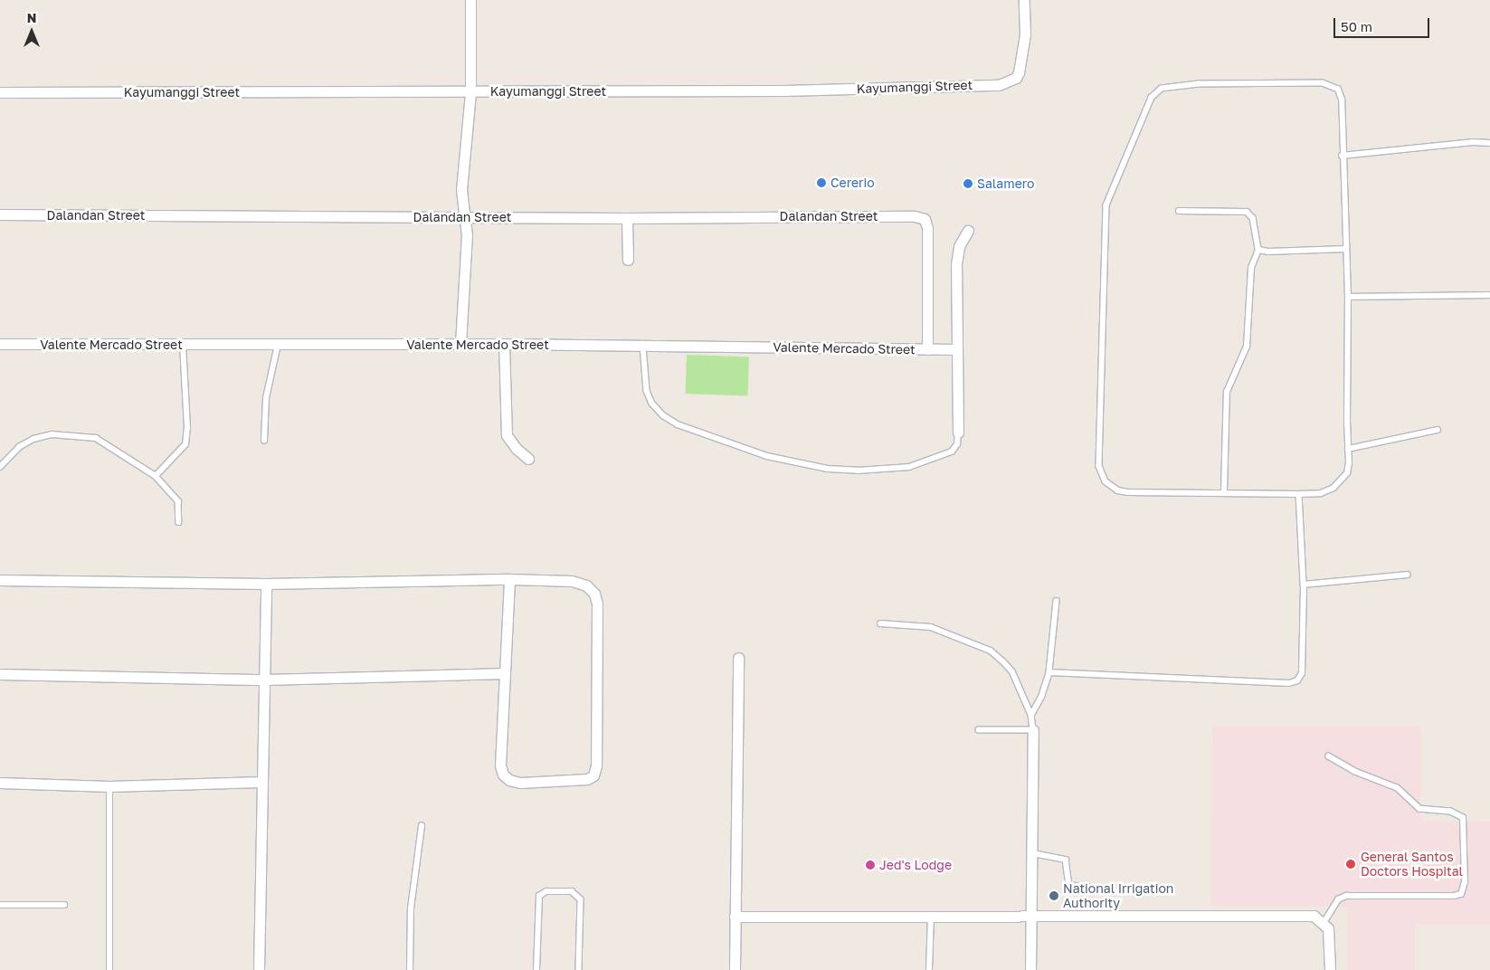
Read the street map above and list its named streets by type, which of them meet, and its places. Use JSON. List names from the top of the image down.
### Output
{
  "streets": {
    "street": ["Kayumanggi Street", "Dalandan Street", "Valente Mercado Street"]
  },
  "crossings": [
    ["Dalandan Street", "Valente Mercado Street"]
  ],
  "places": [
    "Cererio",
    "Salamero",
    "General Santos Doctors Hospital",
    "Jed's Lodge",
    "National Irrigation Authority"
  ],
  "scale_bar": "50 m",
  "north": "top"
}
